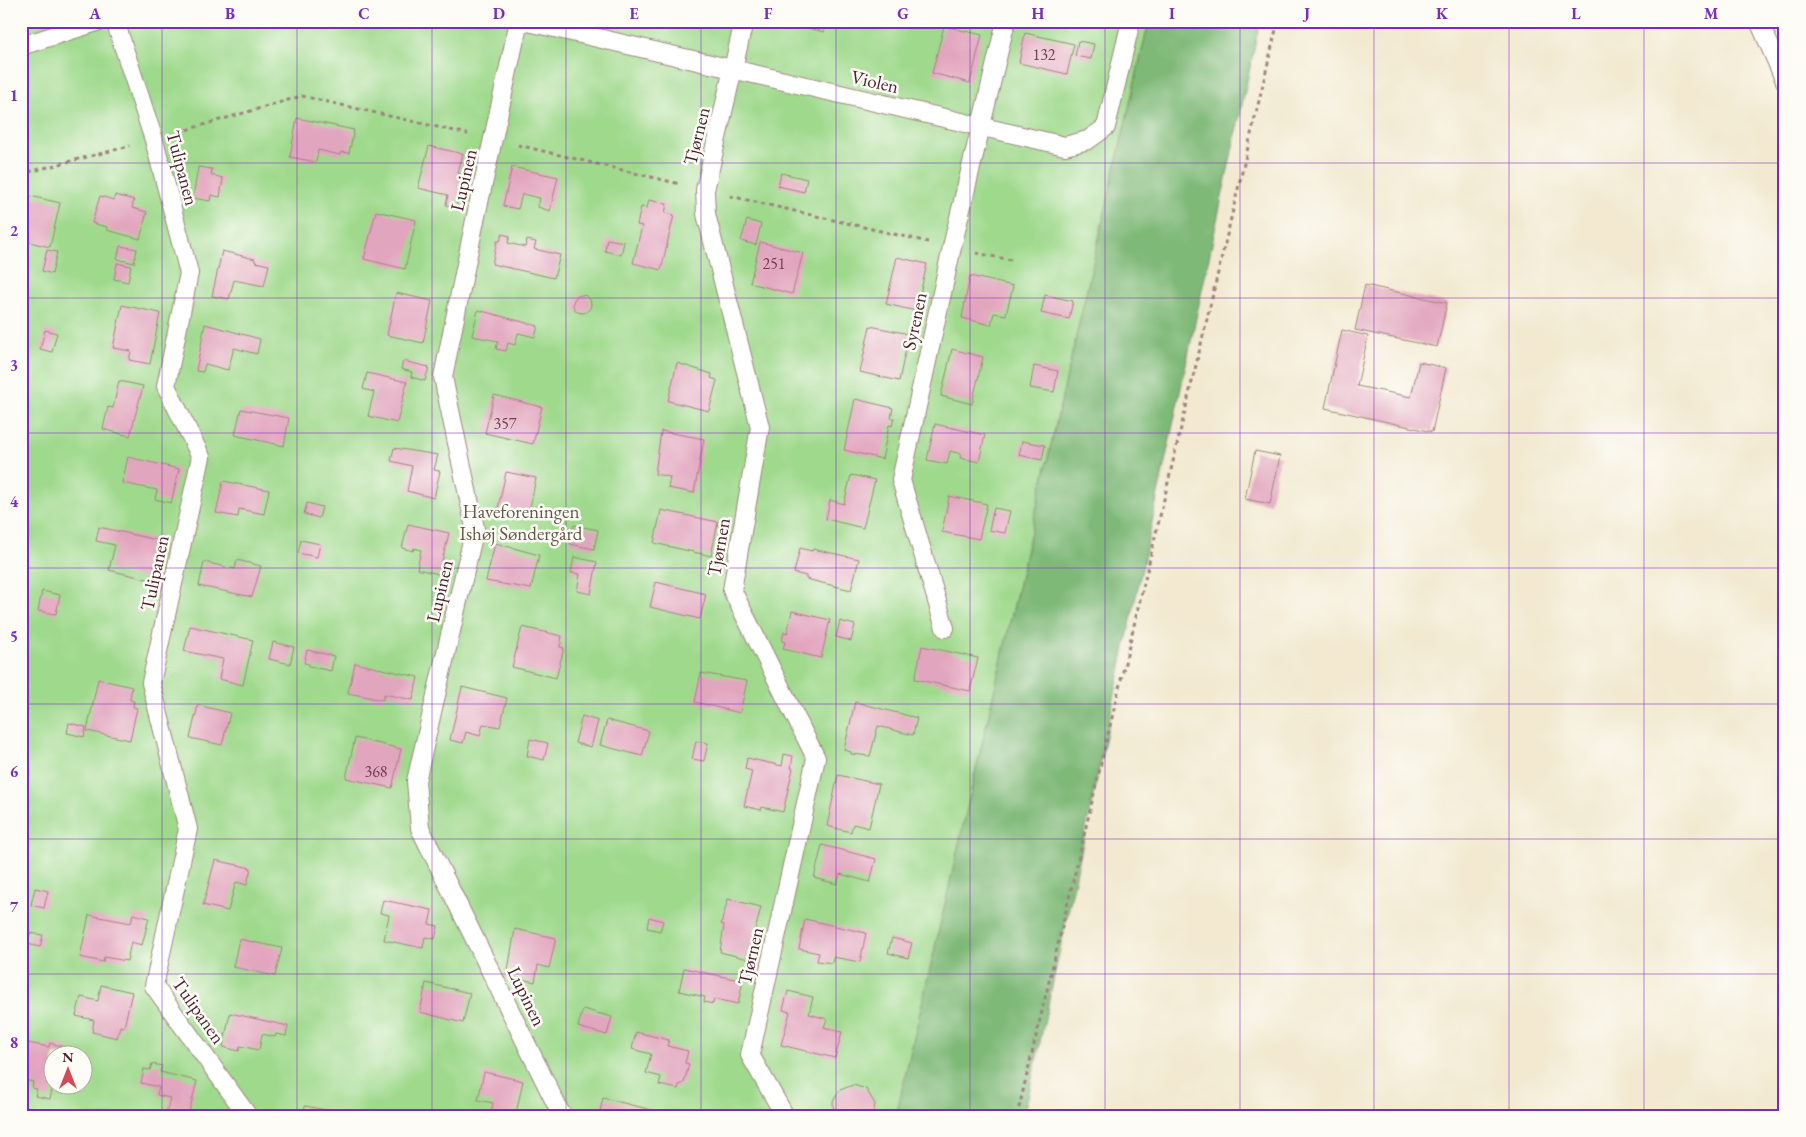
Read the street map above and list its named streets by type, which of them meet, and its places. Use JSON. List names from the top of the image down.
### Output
{
  "streets": {
    "lane": [
      "Violen",
      "Tjørnen",
      "Tulipanen",
      "Lupinen",
      "Syrenen"
    ]
  },
  "crossings": [
    ["Violen", "Tjørnen"],
    ["Violen", "Syrenen"]
  ],
  "parks": ["Haveforeningen Ishøj Søndergård"],
  "house_numbers": [
    "132",
    "251",
    "357",
    "368"
  ],
  "north": "top",
  "grid": {
    "columns": [
      "A",
      "B",
      "C",
      "D",
      "E",
      "F",
      "G",
      "H",
      "I",
      "J",
      "K",
      "L",
      "M"
    ],
    "rows": [
      "1",
      "2",
      "3",
      "4",
      "5",
      "6",
      "7",
      "8"
    ]
  }
}
